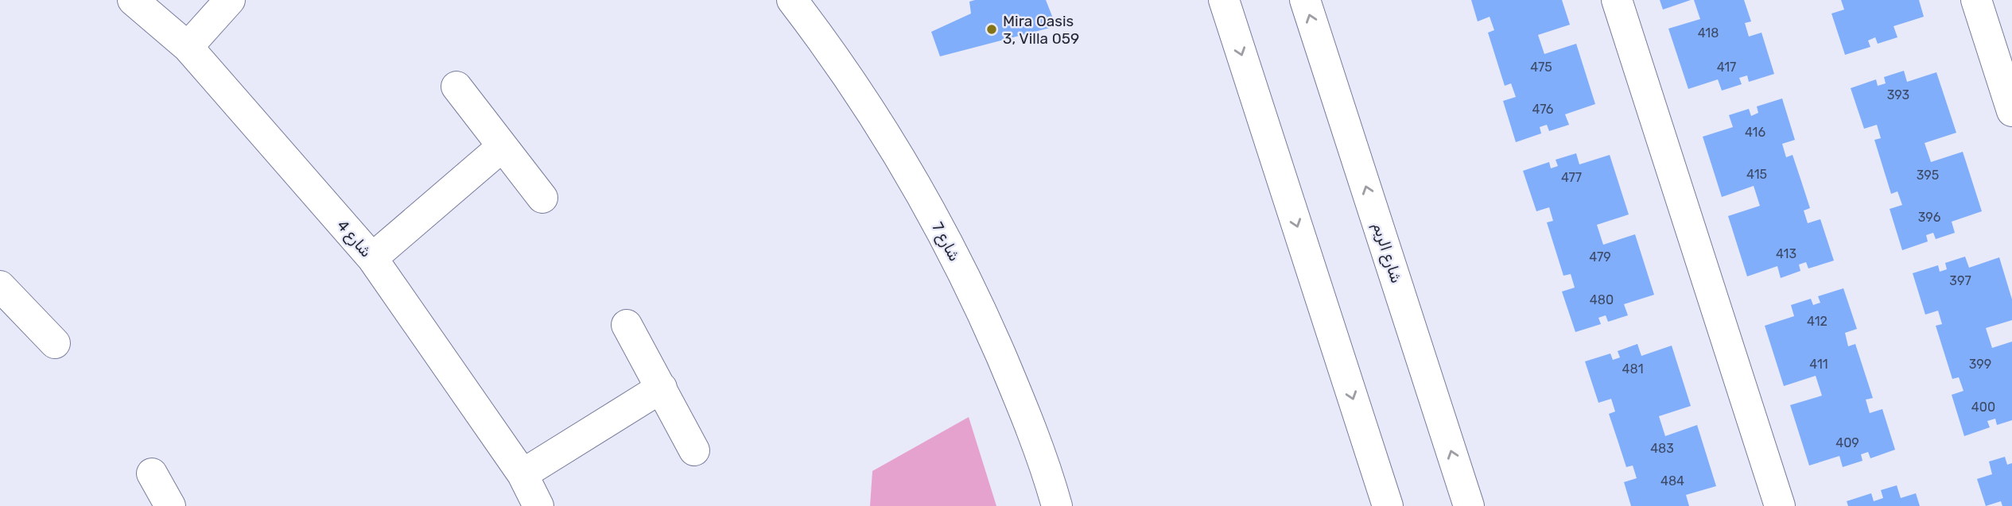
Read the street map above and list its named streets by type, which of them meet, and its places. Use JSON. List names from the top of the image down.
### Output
{
  "streets": {
    "street": ["شارع 4", "شارع 7", "شارع الريم"]
  },
  "places": ["Mira Oasis 3, Villa 059"],
  "house_numbers": [
    "418",
    "475",
    "417",
    "393",
    "476",
    "416",
    "415",
    "395",
    "477",
    "396",
    "413",
    "479",
    "397",
    "480",
    "412",
    "411",
    "399",
    "481",
    "400",
    "409",
    "483",
    "484"
  ]
}
